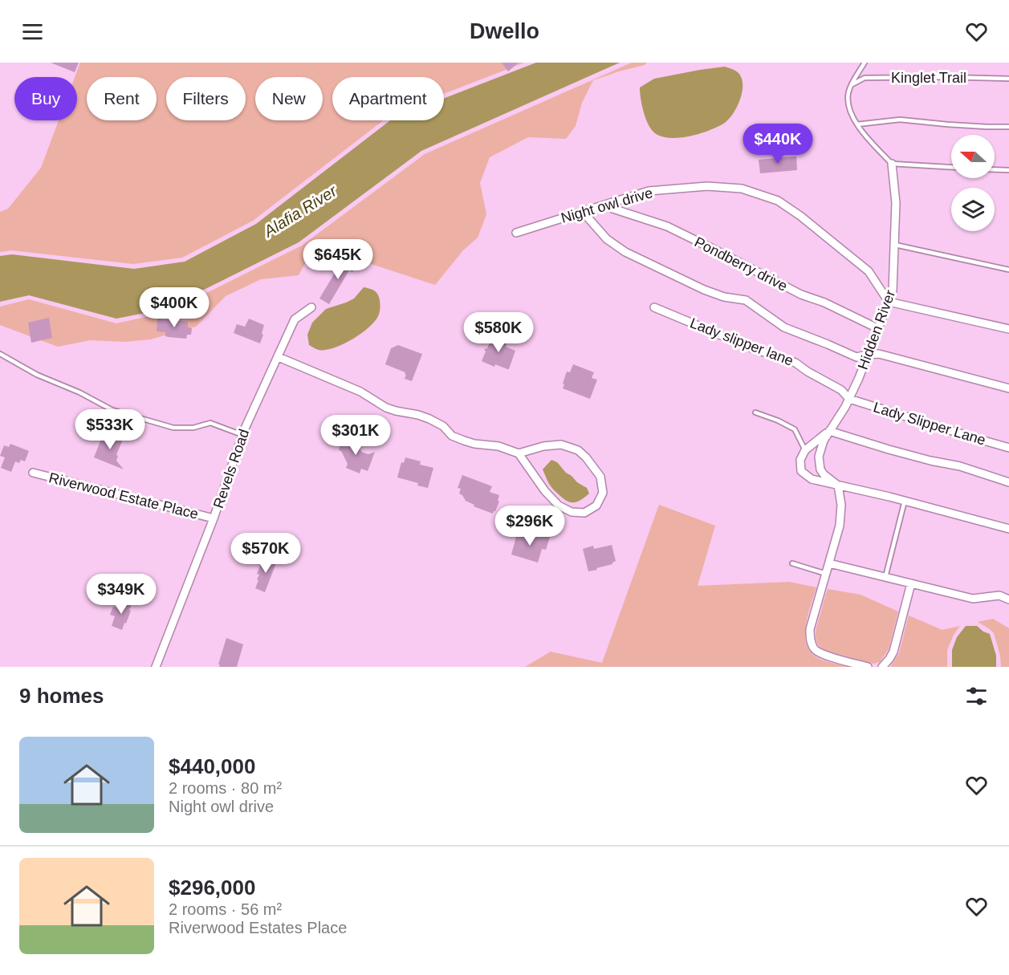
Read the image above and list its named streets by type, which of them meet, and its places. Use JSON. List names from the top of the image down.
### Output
{
  "streets": {
    "street": [
      "Night owl drive",
      "Pondberry drive",
      "Hidden River",
      "Lady slipper lane",
      "Lady Slipper Lane",
      "Revels Road",
      "Riverwood Estate Place"
    ],
    "lane": ["Kinglet Trail"]
  },
  "crossings": [
    ["Night owl drive", "Pondberry drive"],
    ["Night owl drive", "Hidden River"],
    ["Pondberry drive", "Hidden River"],
    ["Hidden River", "Lady slipper lane"],
    ["Hidden River", "Lady Slipper Lane"],
    ["Lady slipper lane", "Lady Slipper Lane"],
    ["Revels Road", "Riverwood Estate Place"]
  ],
  "water": ["Alafia River"],
  "north": "left",
  "page": {
    "header": "Dwello",
    "chip": [
      "Buy",
      "Rent",
      "Filters",
      "New",
      "Apartment"
    ],
    "price": [
      "$440K",
      "$645K",
      "$400K",
      "$580K",
      "$533K",
      "$301K",
      "$296K",
      "$570K",
      "$349K"
    ],
    "heading": "9 homes",
    "list": [
      {
        "name": "$440,000",
        "note": "2 rooms · 80 m² · Night owl drive"
      },
      {
        "name": "$296,000",
        "note": "2 rooms · 56 m² · Riverwood Estates Place"
      }
    ]
  }
}
